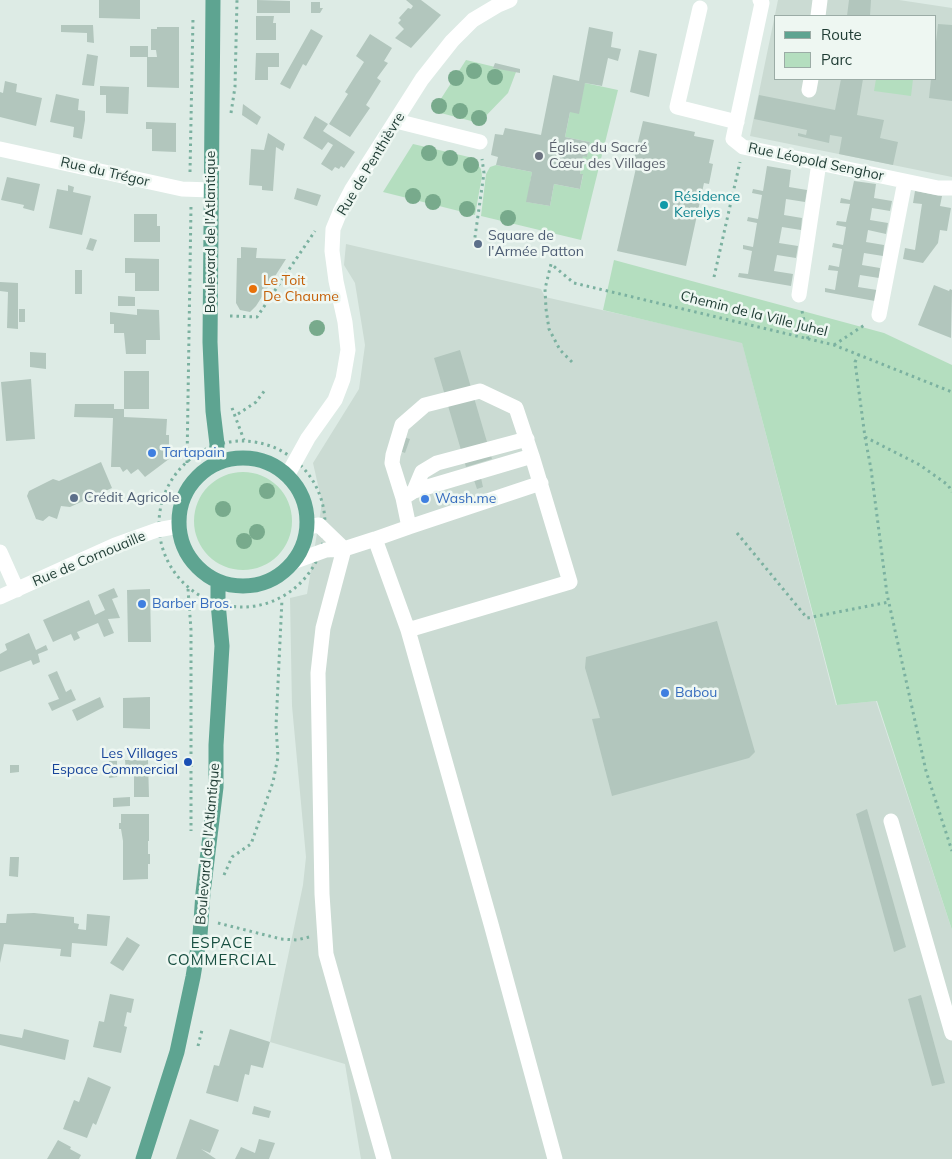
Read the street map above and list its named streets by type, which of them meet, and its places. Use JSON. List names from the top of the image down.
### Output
{
  "streets": {
    "main road": ["Boulevard de l'Atlantique"],
    "street": [
      "Rue Léopold Senghor",
      "Rue de Penthièvre",
      "Rue du Trégor",
      "Rue de Cornouaille"
    ],
    "path": ["Chemin de la Ville Juhel"]
  },
  "crossings": [
    ["Rue de Penthièvre", "Boulevard de l'Atlantique"],
    ["Rue de Penthièvre", "Rue de Cornouaille"],
    ["Rue du Trégor", "Boulevard de l'Atlantique"],
    ["Boulevard de l'Atlantique", "Rue de Cornouaille"]
  ],
  "districts": ["ESPACE COMMERCIAL"],
  "places": [
    "Église du Sacré Cœur des Villages",
    "Résidence Kerelys",
    "Square de l'Armée Patton",
    "Le Toit De Chaume",
    "Tartapain",
    "Crédit Agricole",
    "Wash.me",
    "Barber Bros.",
    "Babou",
    "Les Villages Espace Commercial"
  ],
  "legend": ["Route", "Parc"]
}
